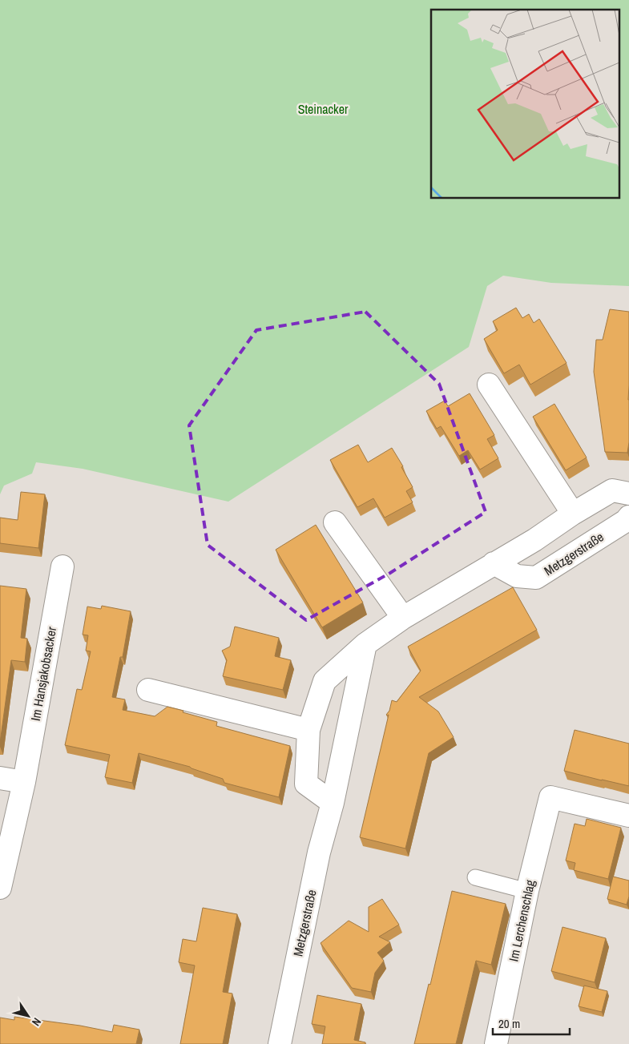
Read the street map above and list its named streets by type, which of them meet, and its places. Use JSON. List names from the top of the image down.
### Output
{
  "streets": {
    "street": ["Metzgerstraße", "Im Hansjakobsacker", "Im Lerchenschlag"]
  },
  "parks": ["Steinacker"],
  "scale_bar": "20 m",
  "north": "bottom right"
}
